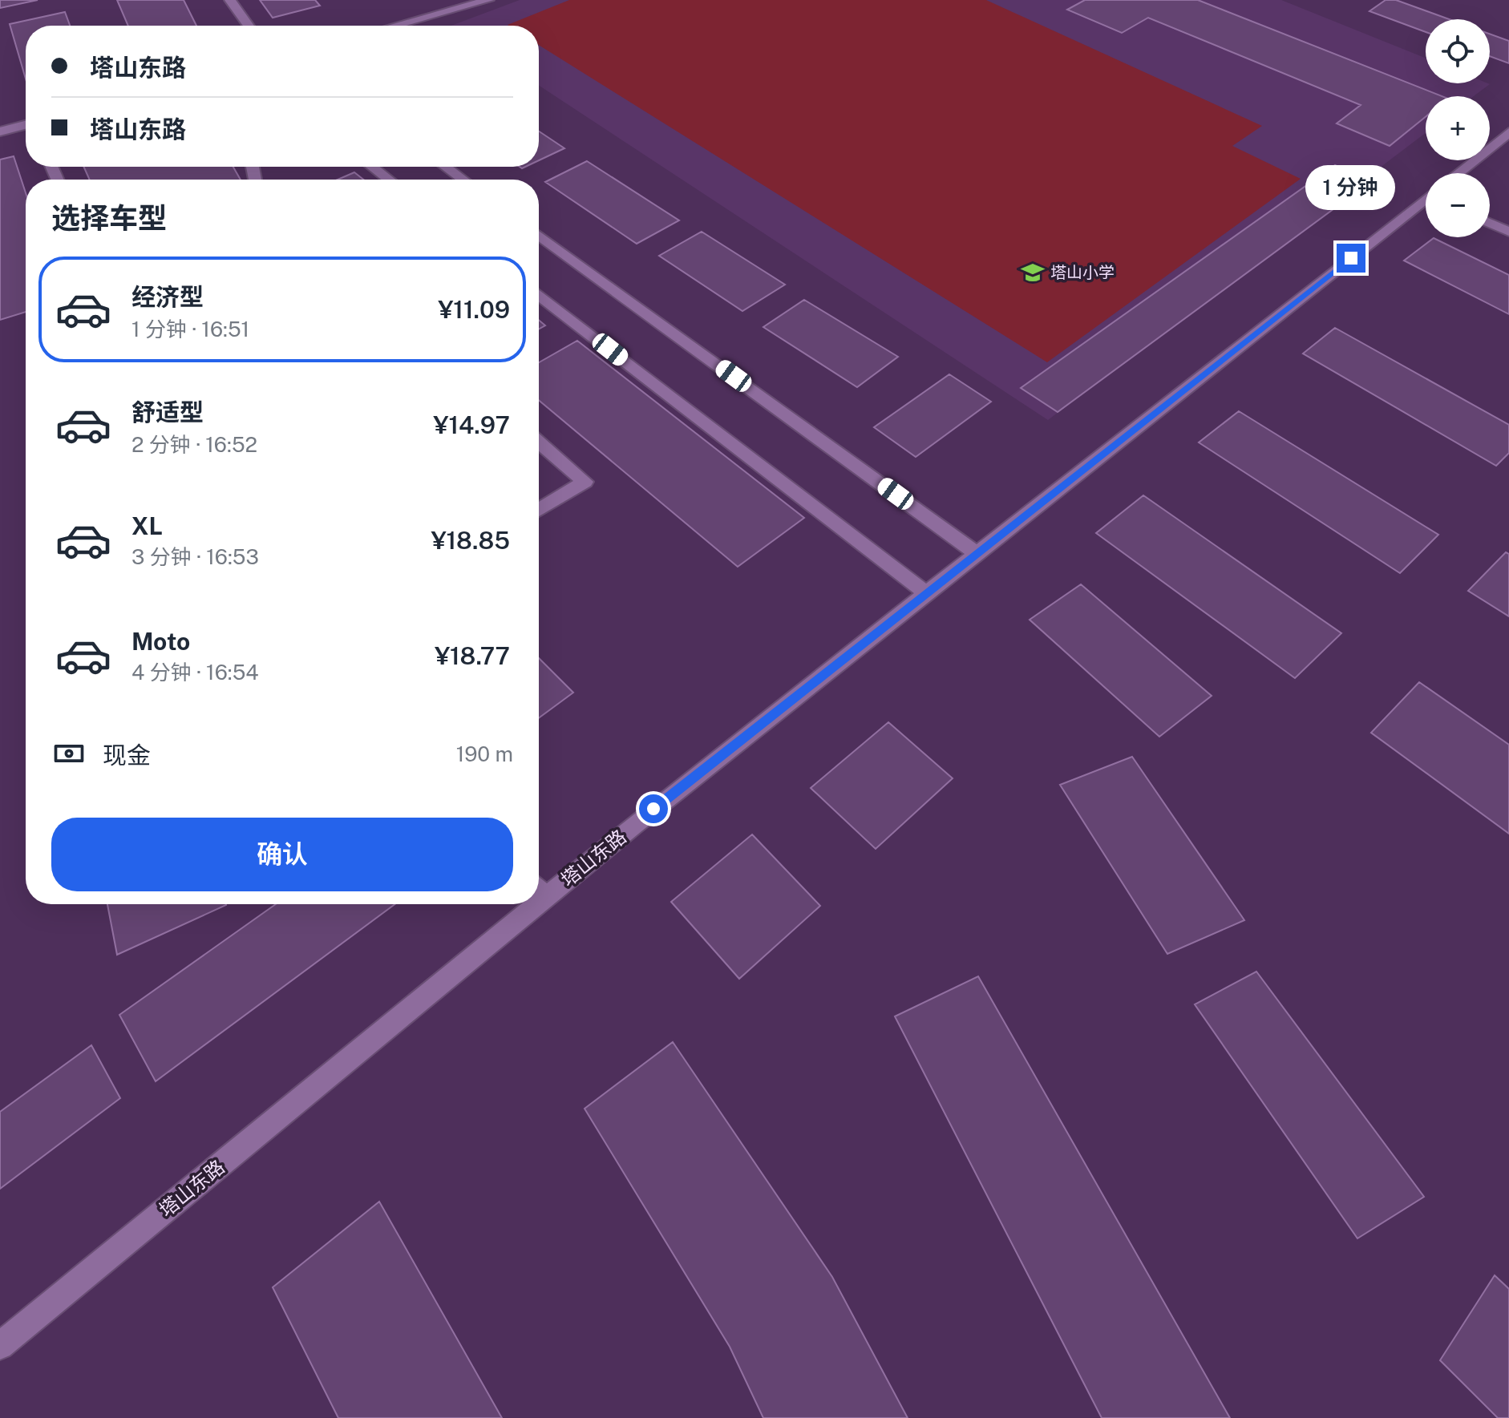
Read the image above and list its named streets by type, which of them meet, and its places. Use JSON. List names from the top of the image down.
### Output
{
  "streets": {
    "street": ["塔山东路"]
  },
  "places": {
    "school or university": ["塔山小学"]
  },
  "page": {
    "map_buttons": ["+", "−"],
    "banner": ["塔山东路", "塔山东路"],
    "bubble": "1 分钟",
    "heading": "选择车型",
    "list": [
      {
        "name": "经济型",
        "note": "1 分钟 · 16:51",
        "value": "¥11.09"
      },
      {
        "name": "舒适型",
        "note": "2 分钟 · 16:52",
        "value": "¥14.97"
      },
      {
        "name": "XL",
        "note": "3 分钟 · 16:53",
        "value": "¥18.85"
      },
      {
        "name": "Moto",
        "note": "4 分钟 · 16:54",
        "value": "¥18.77"
      }
    ],
    "pay": ["现金", "190 m"],
    "buttons": "确认"
  }
}
